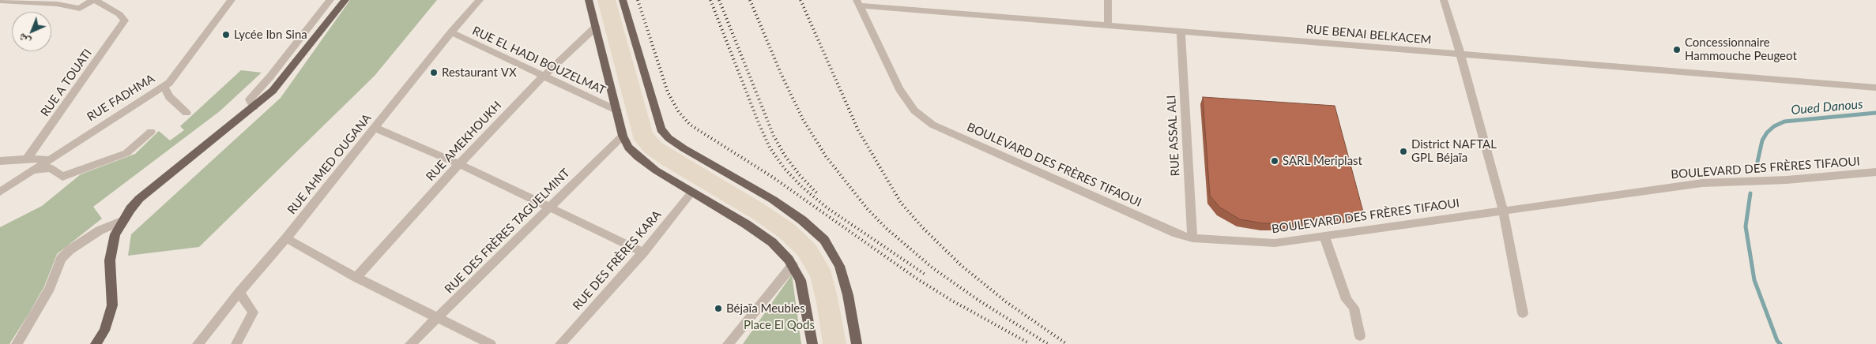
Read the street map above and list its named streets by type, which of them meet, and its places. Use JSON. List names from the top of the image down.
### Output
{
  "streets": {
    "street": [
      "RUE BENAI BELKACEM",
      "RUE EL HADI BOUZELMAT",
      "RUE A TOUATI",
      "RUE FADHMA",
      "RUE ASSAL ALI",
      "RUE AMEKHOUKH",
      "RUE AHMED OUGANA",
      "BOULEVARD DES FRÈRES TIFAOUI",
      "RUE DES FRÈRES TAGUELMINT",
      "RUE DES FRÈRES KARA"
    ]
  },
  "crossings": [
    ["RUE BENAI BELKACEM", "RUE ASSAL ALI"],
    ["RUE BENAI BELKACEM", "BOULEVARD DES FRÈRES TIFAOUI"],
    ["RUE EL HADI BOUZELMAT", "RUE AMEKHOUKH"],
    ["RUE EL HADI BOUZELMAT", "RUE AHMED OUGANA"],
    ["RUE ASSAL ALI", "BOULEVARD DES FRÈRES TIFAOUI"]
  ],
  "water": ["Oued Danous"],
  "parks": ["Place El Qods"],
  "places": [
    "Lycée Ibn Sina",
    "Concessionnaire Hammouche Peugeot",
    "Restaurant VX",
    "District NAFTAL GPL Béjaïa",
    "SARL Meriplast",
    "Béjaïa Meubles"
  ],
  "north": "bottom left"
}
